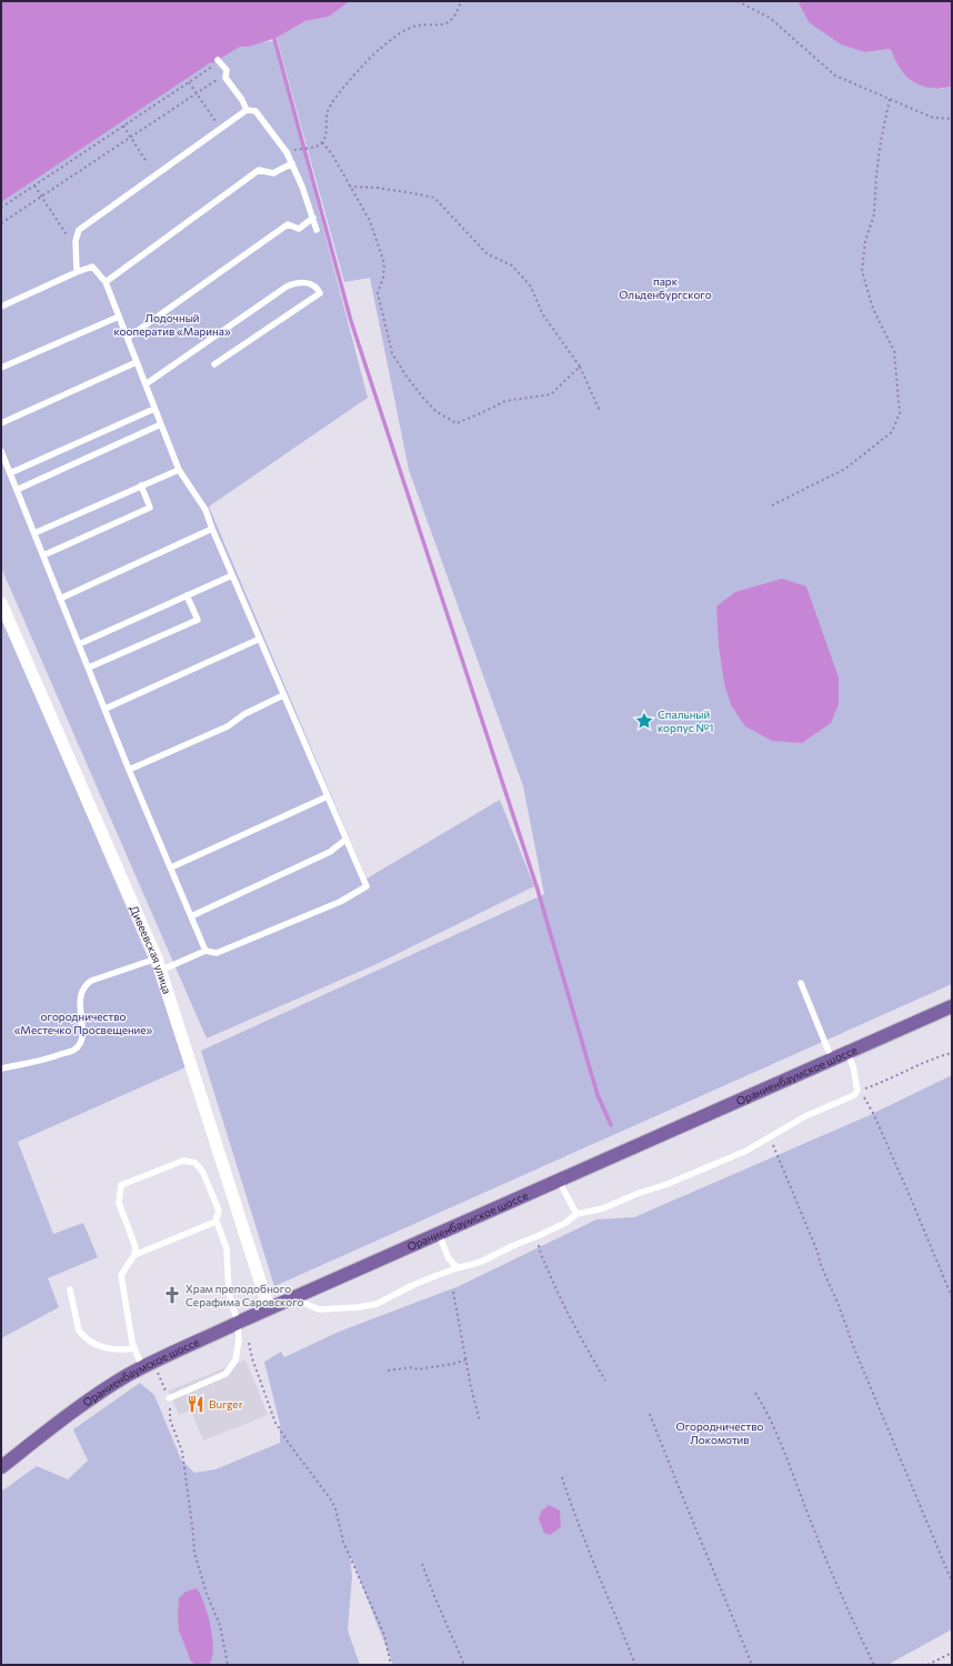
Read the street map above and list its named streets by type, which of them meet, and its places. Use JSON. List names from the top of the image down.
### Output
{
  "streets": {
    "main road": ["Ораниенбаумское шоссе"],
    "street": ["Дивеевская улица"]
  },
  "crossings": [
    ["Дивеевская улица", "Ораниенбаумское шоссе"]
  ],
  "parks": [
    "парк Ольденбургского",
    "Лодочный кооператив «Марина»",
    "огородничество «Местечко Просвещение»",
    "Огородничество Локомотив"
  ],
  "places": {
    "place": ["Спальный корпус №1"],
    "church": ["Храм преподобного Серафима Саровского"],
    "restaurant": ["Burger"]
  }
}
